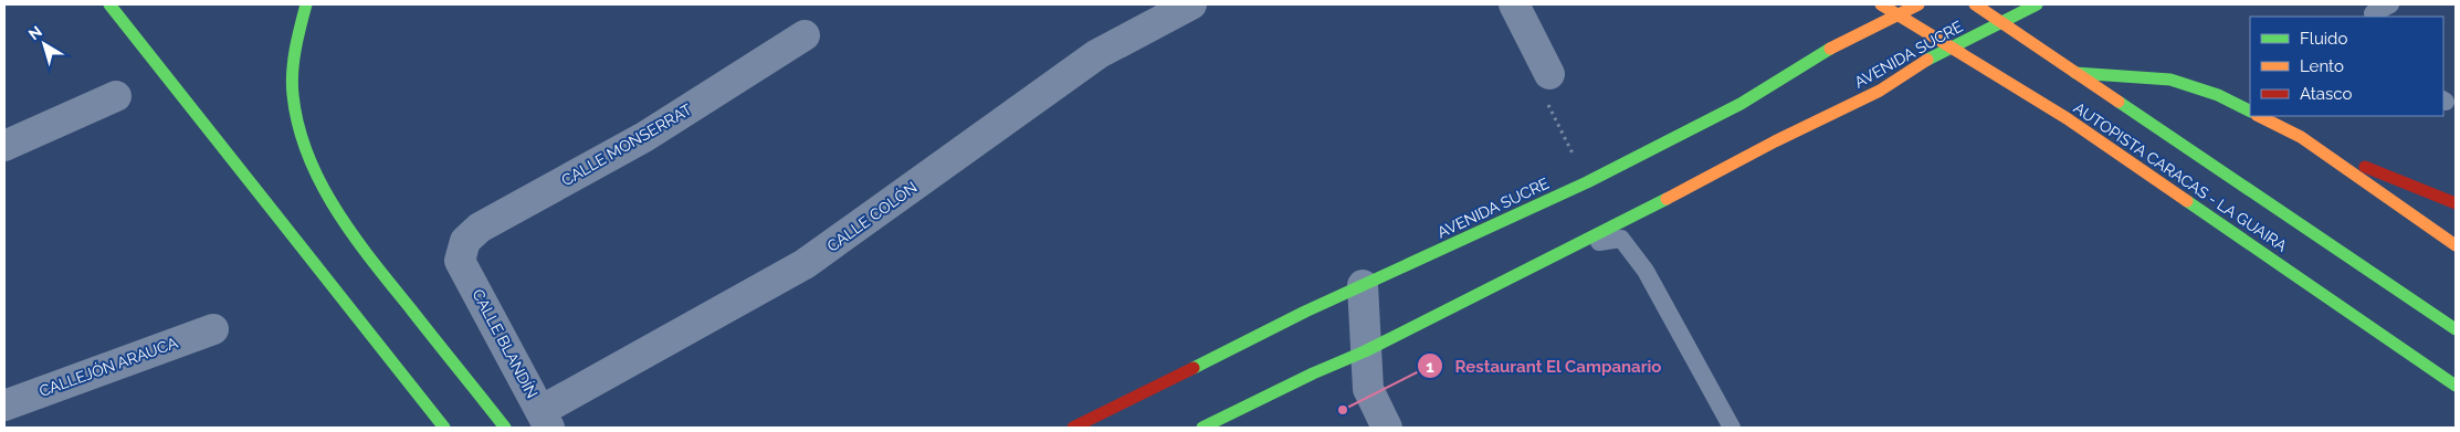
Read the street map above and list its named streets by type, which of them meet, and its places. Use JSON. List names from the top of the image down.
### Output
{
  "streets": {
    "main road": ["AVENIDA SUCRE", "AUTOPISTA CARACAS - LA GUAIRA"],
    "street": [
      "CALLE MONSERRAT",
      "CALLE COLÓN",
      "CALLE BLANDÍN",
      "CALLEJÓN ARAUCA"
    ]
  },
  "crossings": [
    ["CALLE MONSERRAT", "CALLE BLANDÍN"],
    ["CALLE COLÓN", "CALLE BLANDÍN"]
  ],
  "places": ["Restaurant El Campanario"],
  "legend": ["Fluido", "Lento", "Atasco"],
  "north": "top left"
}
